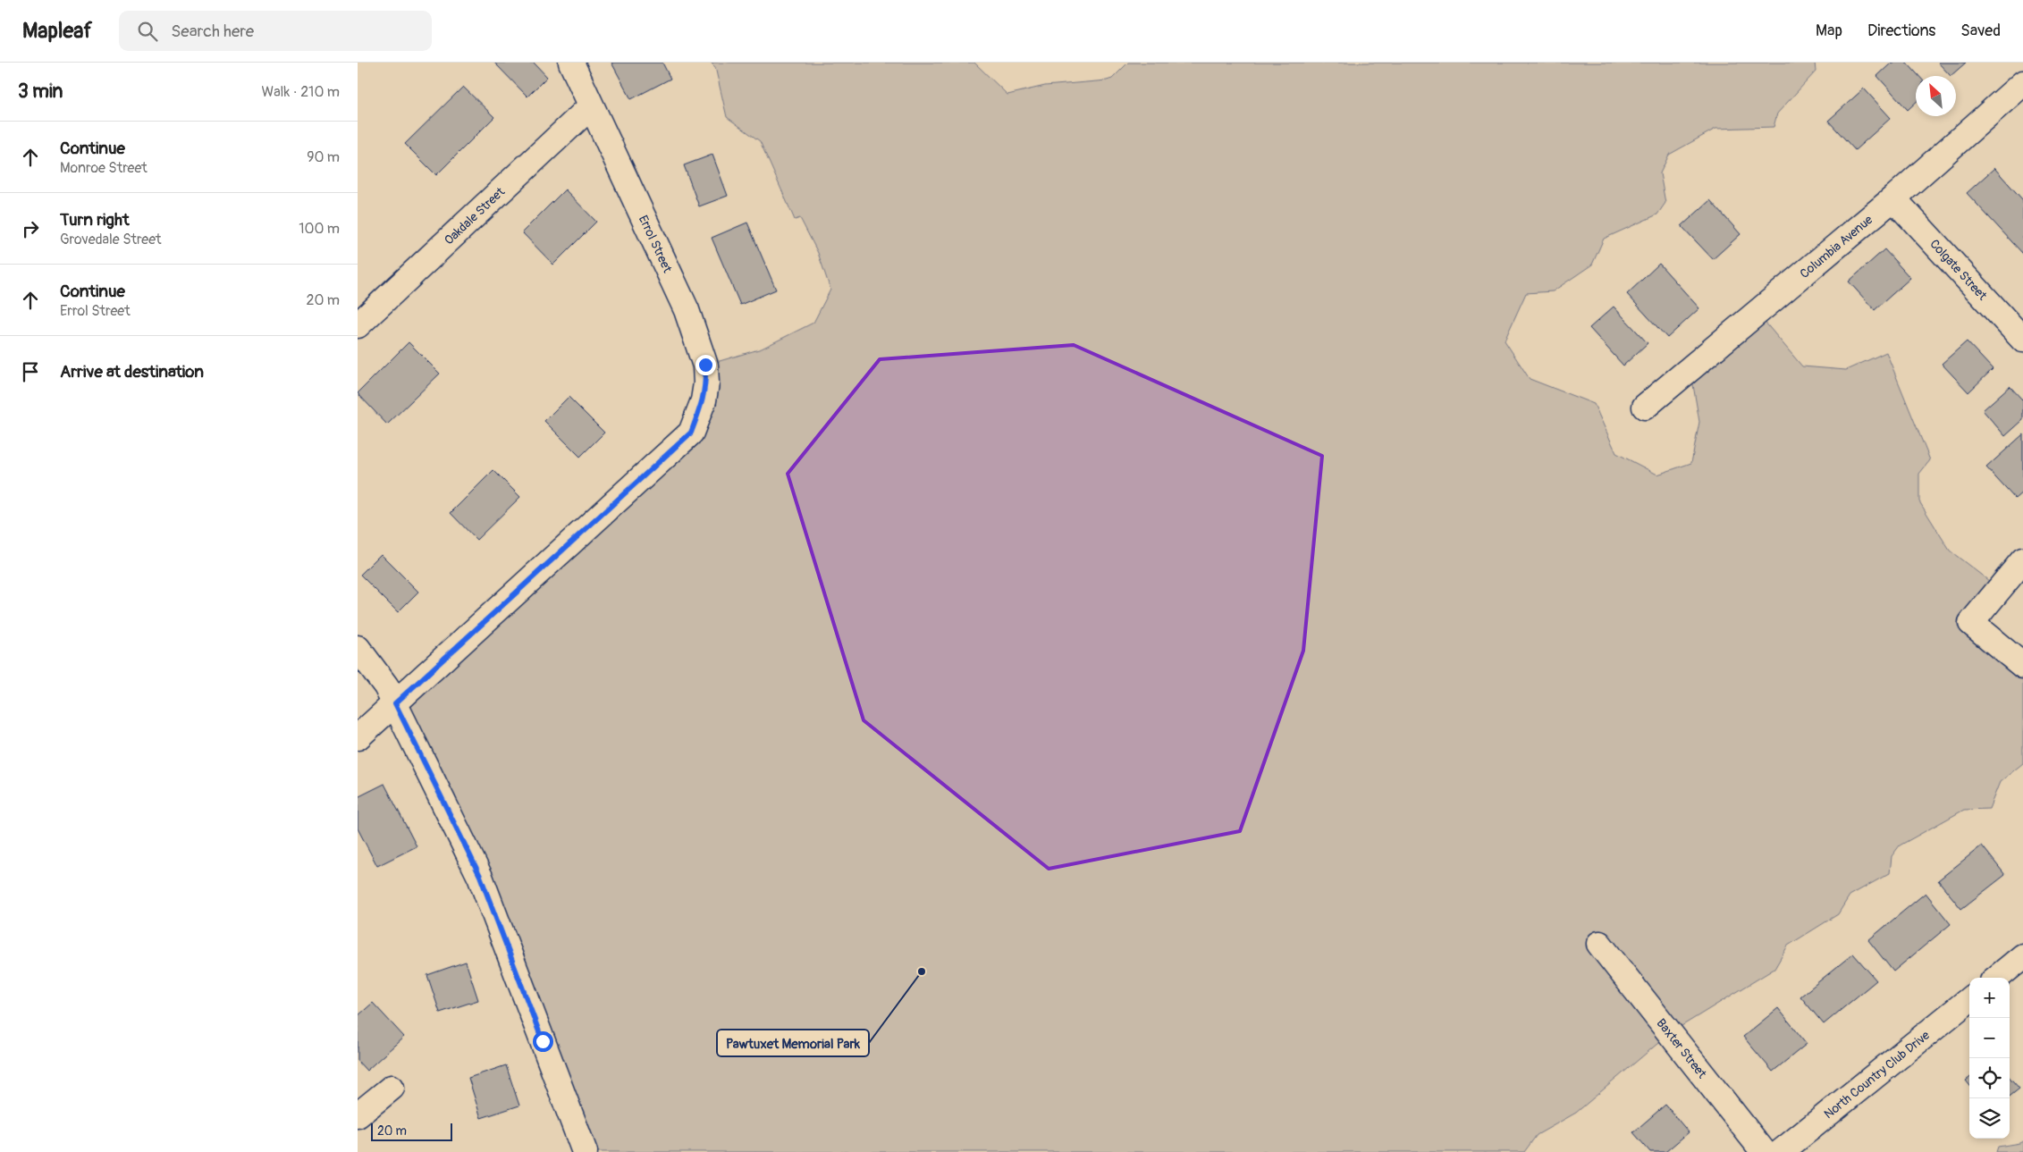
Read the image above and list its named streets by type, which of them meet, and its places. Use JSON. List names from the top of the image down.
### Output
{
  "streets": {
    "street": [
      "Oakdale Street",
      "Errol Street",
      "Columbia Avenue",
      "Colgate Street",
      "Baxter Street",
      "North Country Club Drive"
    ]
  },
  "crossings": [
    ["Oakdale Street", "Errol Street"],
    ["Columbia Avenue", "Colgate Street"]
  ],
  "places": ["Pawtuxet Memorial Park"],
  "scale_bar": "20 m",
  "north": "top left",
  "page": {
    "header": "Mapleaf",
    "search": "Search here",
    "nav": ["Map", "Directions", "Saved"],
    "heading": ["3 min", "Walk · 210 m"],
    "list": [
      ["Continue", "Monroe Street", "90 m"],
      ["Turn right", "Grovedale Street", "100 m"],
      ["Continue", "Errol Street", "20 m"],
      "Arrive at destination"
    ],
    "map_buttons": ["+", "−"],
    "scale": "20 m"
  }
}
